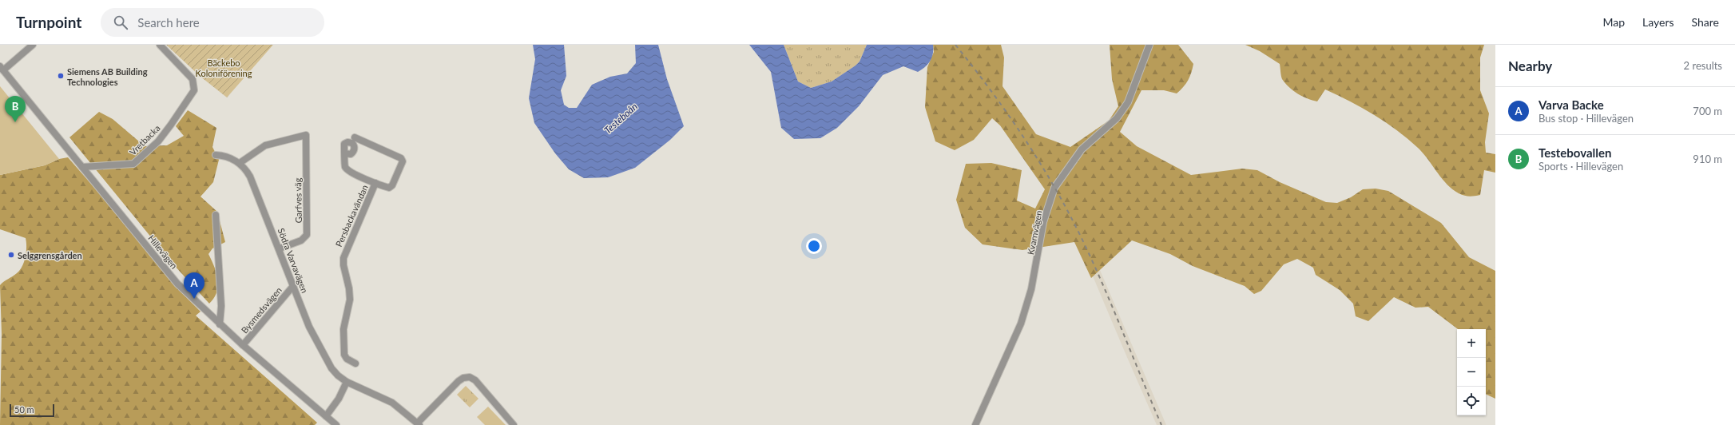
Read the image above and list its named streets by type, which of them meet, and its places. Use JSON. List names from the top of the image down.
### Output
{
  "streets": {
    "street": [
      "Vretbacka",
      "Garfves väg",
      "Persbackavändan",
      "Kvarnvägen",
      "Hillevägen",
      "Södra Varvavägen",
      "Bysmedsvägen"
    ]
  },
  "crossings": [
    ["Vretbacka", "Hillevägen"],
    ["Garfves väg", "Södra Varvavägen"],
    ["Hillevägen", "Bysmedsvägen"],
    ["Södra Varvavägen", "Bysmedsvägen"]
  ],
  "water": ["Testeboån"],
  "parks": ["Bäckebo Koloniförening"],
  "places": ["Siemens AB Building Technologies", "Selggrensgården"],
  "scale_bar": "50 m",
  "page": {
    "header": "Turnpoint",
    "search": "Search here",
    "nav": ["Map", "Layers", "Share"],
    "heading": ["Nearby", "2 results"],
    "list": [
      {
        "mark": "A",
        "name": "Varva Backe",
        "note": "Bus stop · Hillevägen",
        "value": "700 m"
      },
      {
        "mark": "B",
        "name": "Testebovallen",
        "note": "Sports · Hillevägen",
        "value": "910 m"
      }
    ],
    "pins": ["B", "A"],
    "map_buttons": ["+", "−"],
    "scale": "50 m"
  }
}
